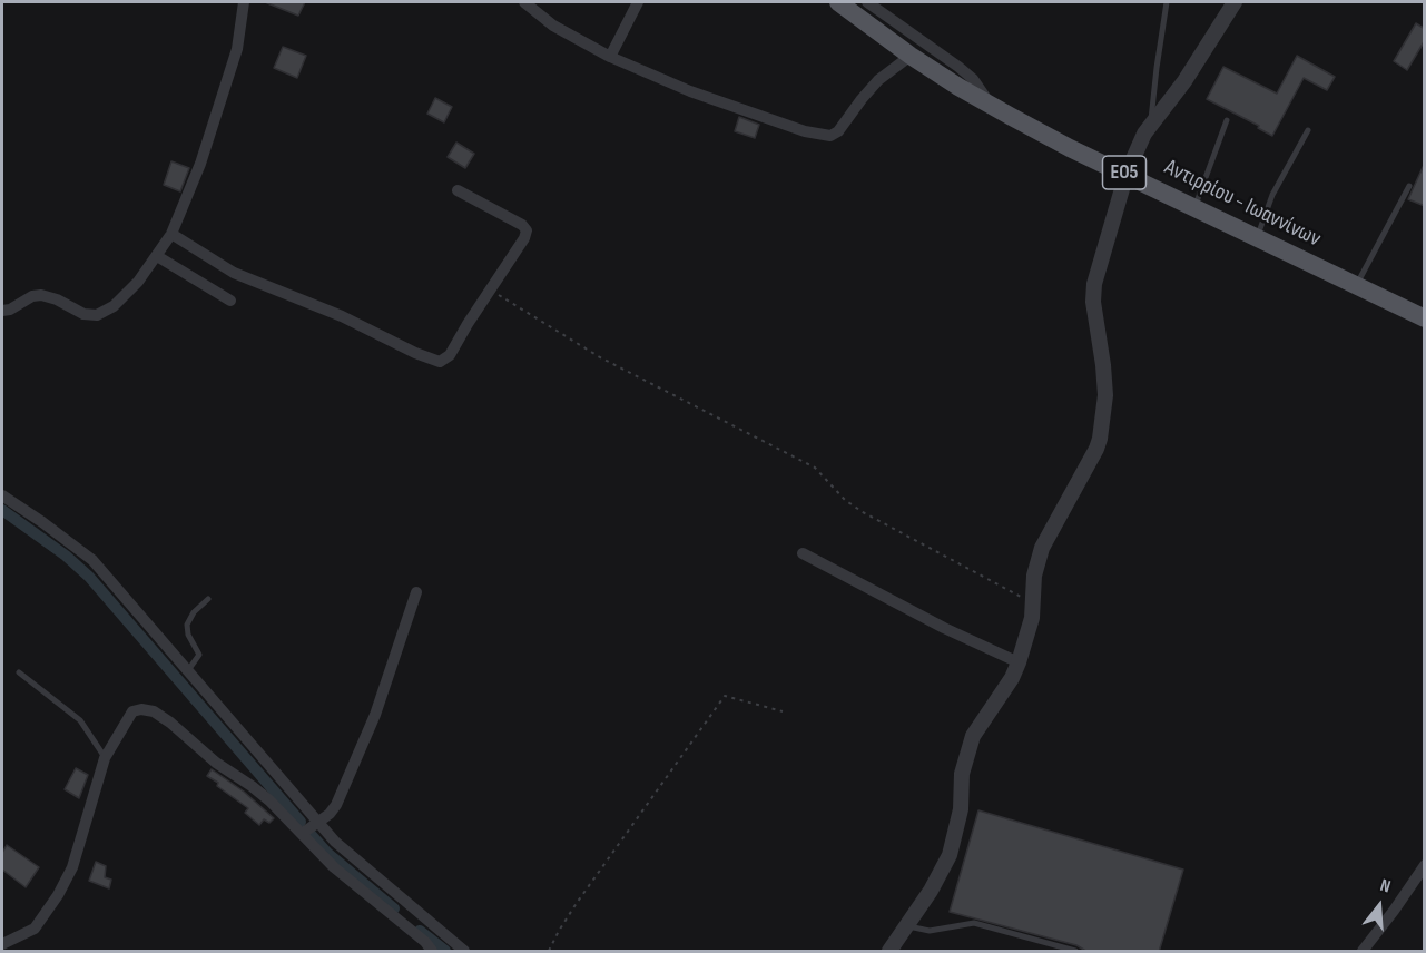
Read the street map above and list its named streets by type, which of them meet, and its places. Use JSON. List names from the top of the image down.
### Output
{
  "streets": {
    "main road": ["ΕΟ5", "Αντιρρίου - Ιωαννίνων"]
  },
  "north": "top"
}
